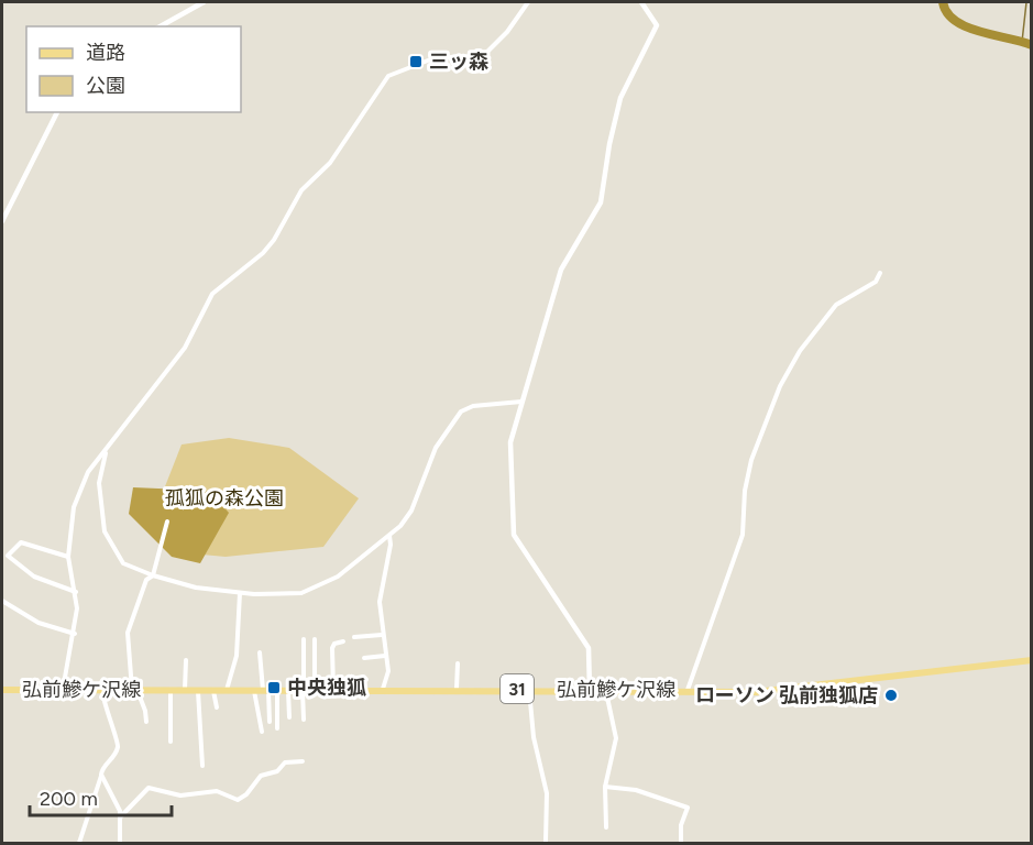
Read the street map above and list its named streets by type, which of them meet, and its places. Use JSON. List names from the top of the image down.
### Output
{
  "streets": {
    "main road": ["31", "弘前鰺ケ沢線"]
  },
  "parks": ["孤狐の森公園"],
  "places": {
    "transit": ["三ッ森", "中央独狐"],
    "other": ["ローソン 弘前独狐店"]
  },
  "legend": ["道路", "公園"],
  "scale_bar": "200 m"
}
